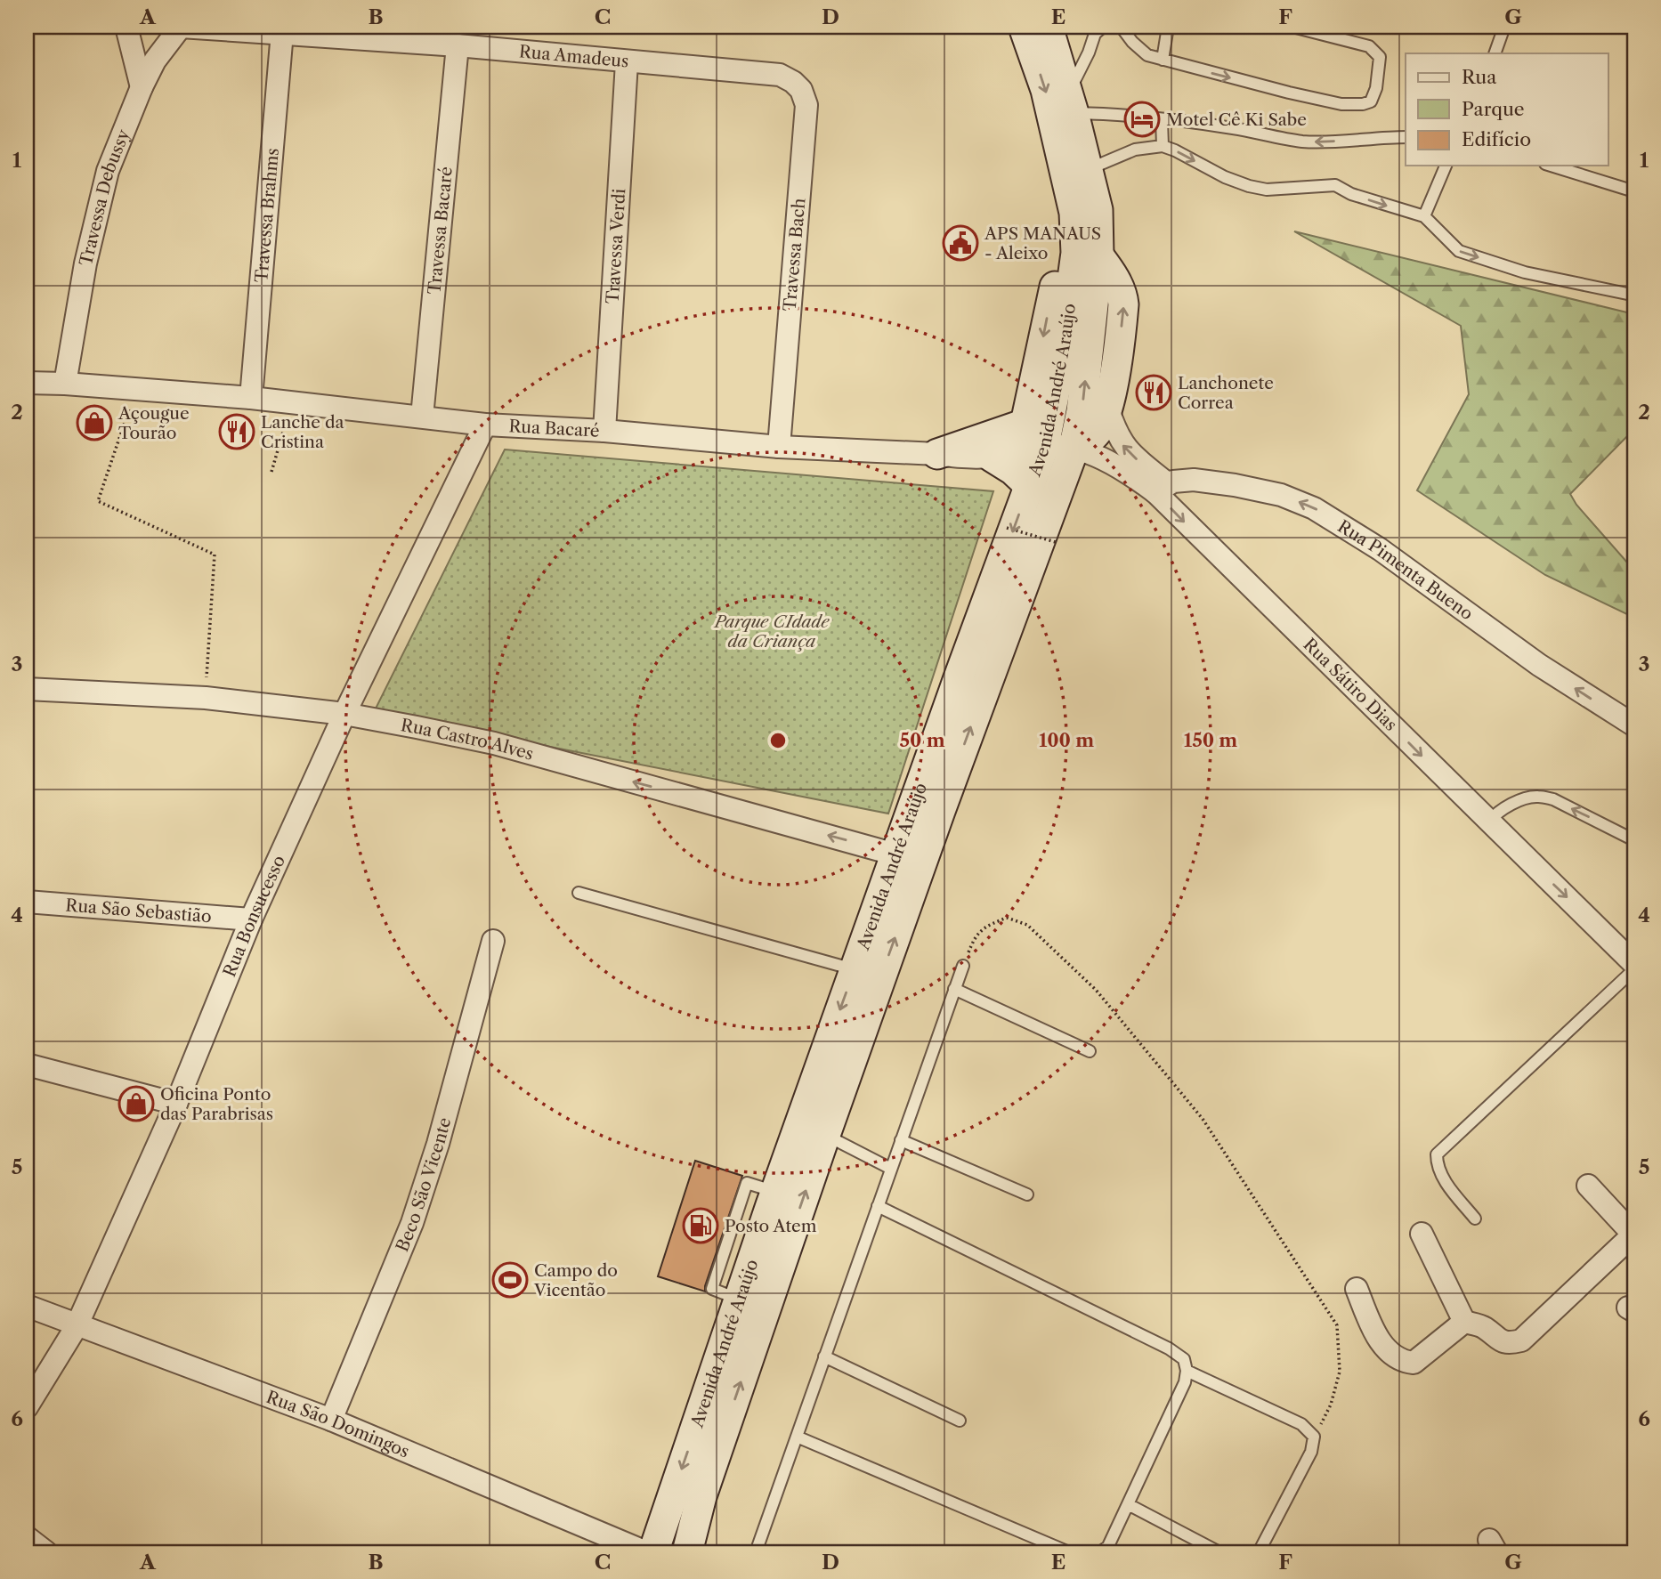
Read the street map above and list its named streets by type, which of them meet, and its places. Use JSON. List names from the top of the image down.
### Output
{
  "streets": {
    "main road": ["Avenida André Araújo"],
    "street": [
      "Rua Amadeus",
      "Travessa Debussy",
      "Travessa Brahms",
      "Travessa Bacaré",
      "Travessa Verdi",
      "Travessa Bach",
      "Rua Bacaré",
      "Rua Pimenta Bueno",
      "Rua Sátiro Dias",
      "Rua Castro Alves",
      "Rua São Sebastião",
      "Rua Bonsucesso",
      "Beco São Vicente",
      "Rua São Domingos"
    ]
  },
  "crossings": [
    ["Rua Amadeus", "Travessa Debussy"],
    ["Rua Amadeus", "Travessa Brahms"],
    ["Rua Amadeus", "Travessa Bacaré"],
    ["Rua Amadeus", "Travessa Verdi"],
    ["Rua Amadeus", "Travessa Bach"],
    ["Travessa Debussy", "Rua Bacaré"],
    ["Travessa Brahms", "Rua Bacaré"],
    ["Travessa Bacaré", "Rua Bacaré"],
    ["Travessa Verdi", "Rua Bacaré"],
    ["Travessa Bach", "Rua Bacaré"],
    ["Avenida André Araújo", "Rua Bacaré"],
    ["Avenida André Araújo", "Rua Sátiro Dias"],
    ["Avenida André Araújo", "Rua Castro Alves"],
    ["Rua Bacaré", "Rua Sátiro Dias"],
    ["Rua Bacaré", "Rua Bonsucesso"],
    ["Rua Pimenta Bueno", "Rua Sátiro Dias"],
    ["Rua Castro Alves", "Rua Bonsucesso"],
    ["Rua São Sebastião", "Rua Bonsucesso"],
    ["Rua Bonsucesso", "Rua São Domingos"],
    ["Beco São Vicente", "Rua São Domingos"]
  ],
  "one_way": ["Rua Pimenta Bueno", "Rua Castro Alves"],
  "parks": ["Parque CIdade da Criança"],
  "places": {
    "hotel": ["Motel Cê Ki Sabe"],
    "public building": ["APS MANAUS - Aleixo"],
    "restaurant": ["Lanchonete Correa", "Lanche da Cristina"],
    "shop": ["Açougue Tourão", "Oficina Ponto das Parabrisas"],
    "fuel station": ["Posto Atem"],
    "sports": ["Campo do Vicentão"]
  },
  "legend": ["Rua", "Parque", "Edifício"],
  "grid": {
    "columns": [
      "A",
      "B",
      "C",
      "D",
      "E",
      "F",
      "G"
    ],
    "rows": [
      "1",
      "2",
      "3",
      "4",
      "5",
      "6"
    ]
  },
  "rings": ["50 m", "100 m", "150 m"]
}
